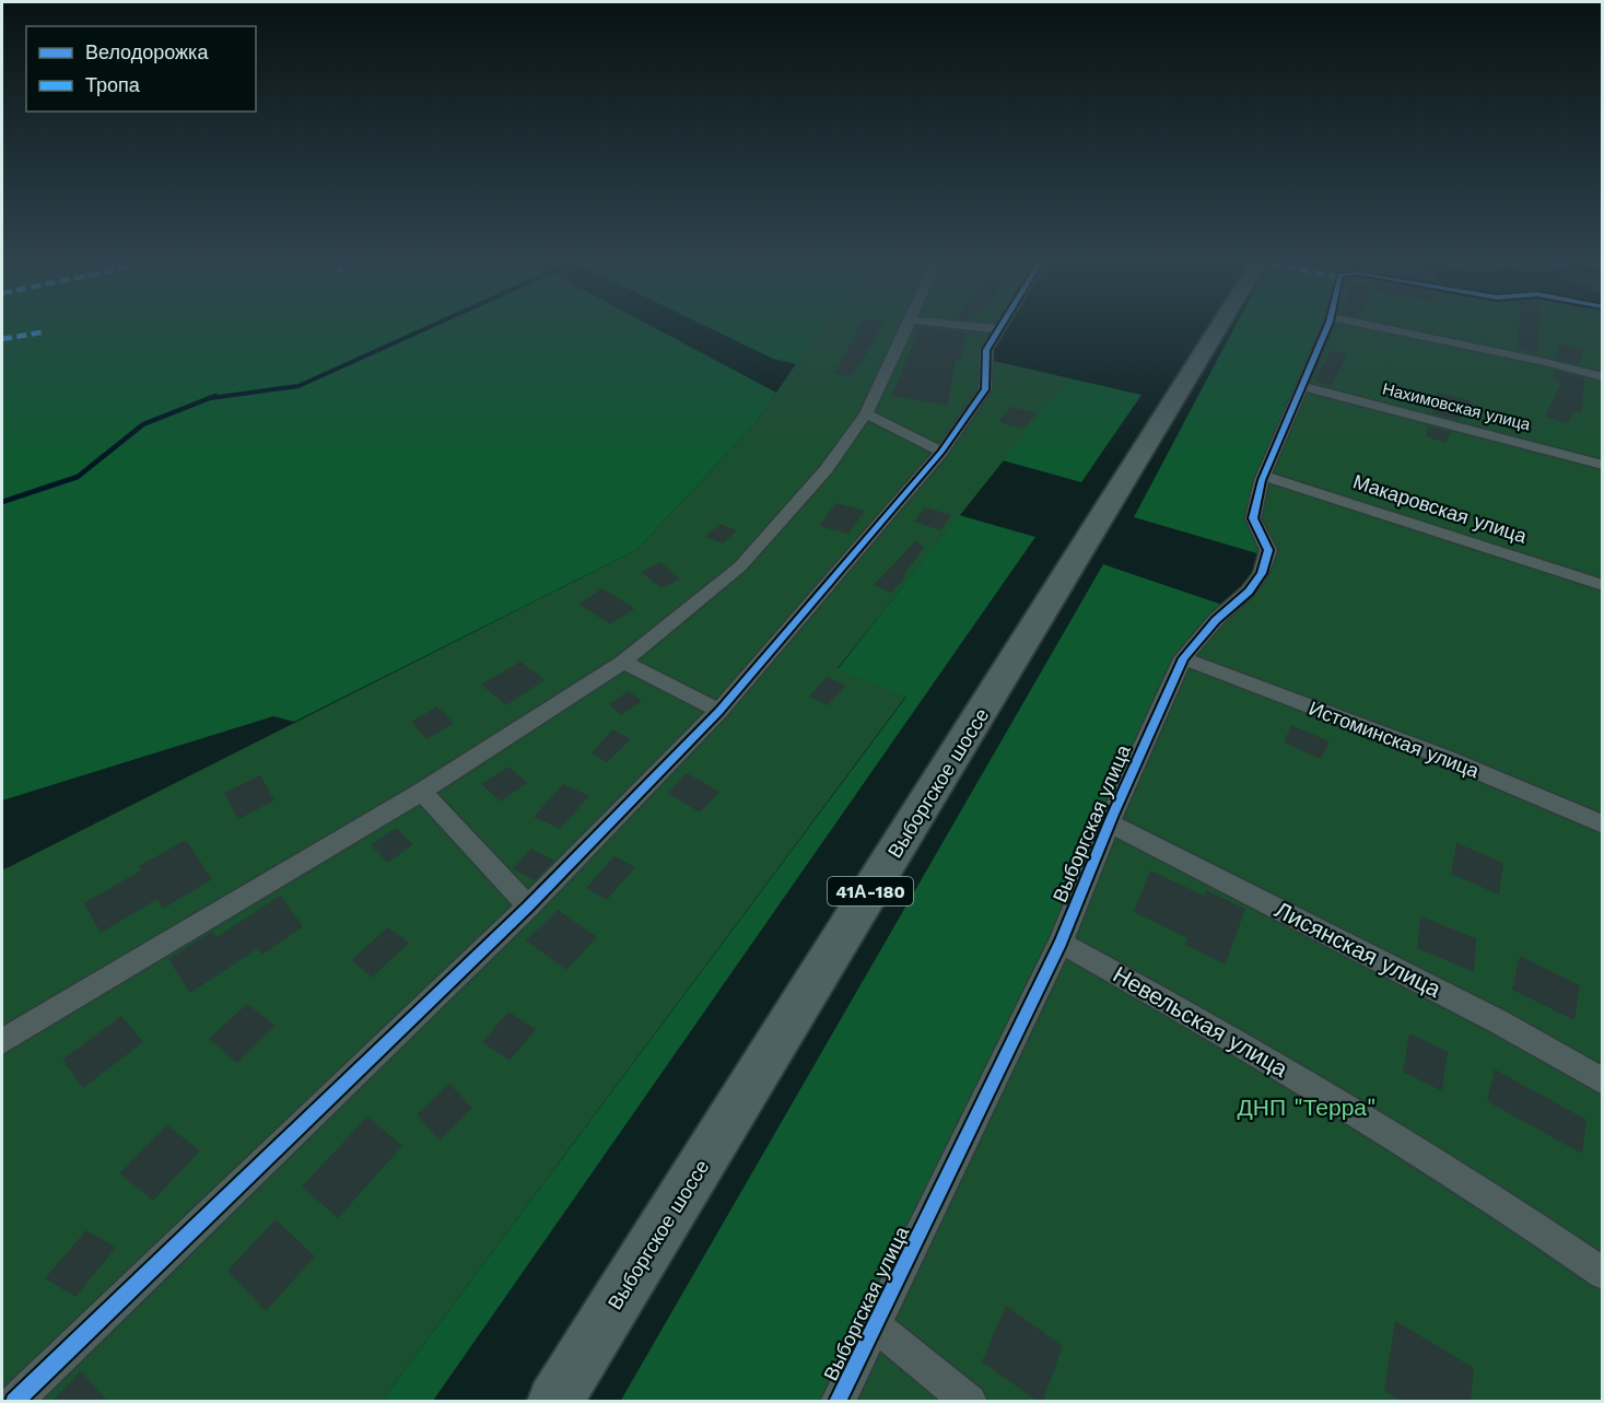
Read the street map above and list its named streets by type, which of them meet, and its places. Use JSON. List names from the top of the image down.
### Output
{
  "streets": {
    "main road": ["Выборгское шоссе", "41А-180"],
    "street": [
      "Нахимовская улица",
      "Макаровская улица",
      "Истоминская улица",
      "Выборгская улица",
      "Лисянская улица",
      "Невельская улица"
    ]
  },
  "crossings": [
    ["Нахимовская улица", "Выборгская улица"],
    ["Макаровская улица", "Выборгская улица"],
    ["Истоминская улица", "Выборгская улица"],
    ["Выборгская улица", "Лисянская улица"],
    ["Выборгская улица", "Невельская улица"]
  ],
  "parks": ["ДНП \"Терра\""],
  "legend": ["Велодорожка", "Тропа"]
}
